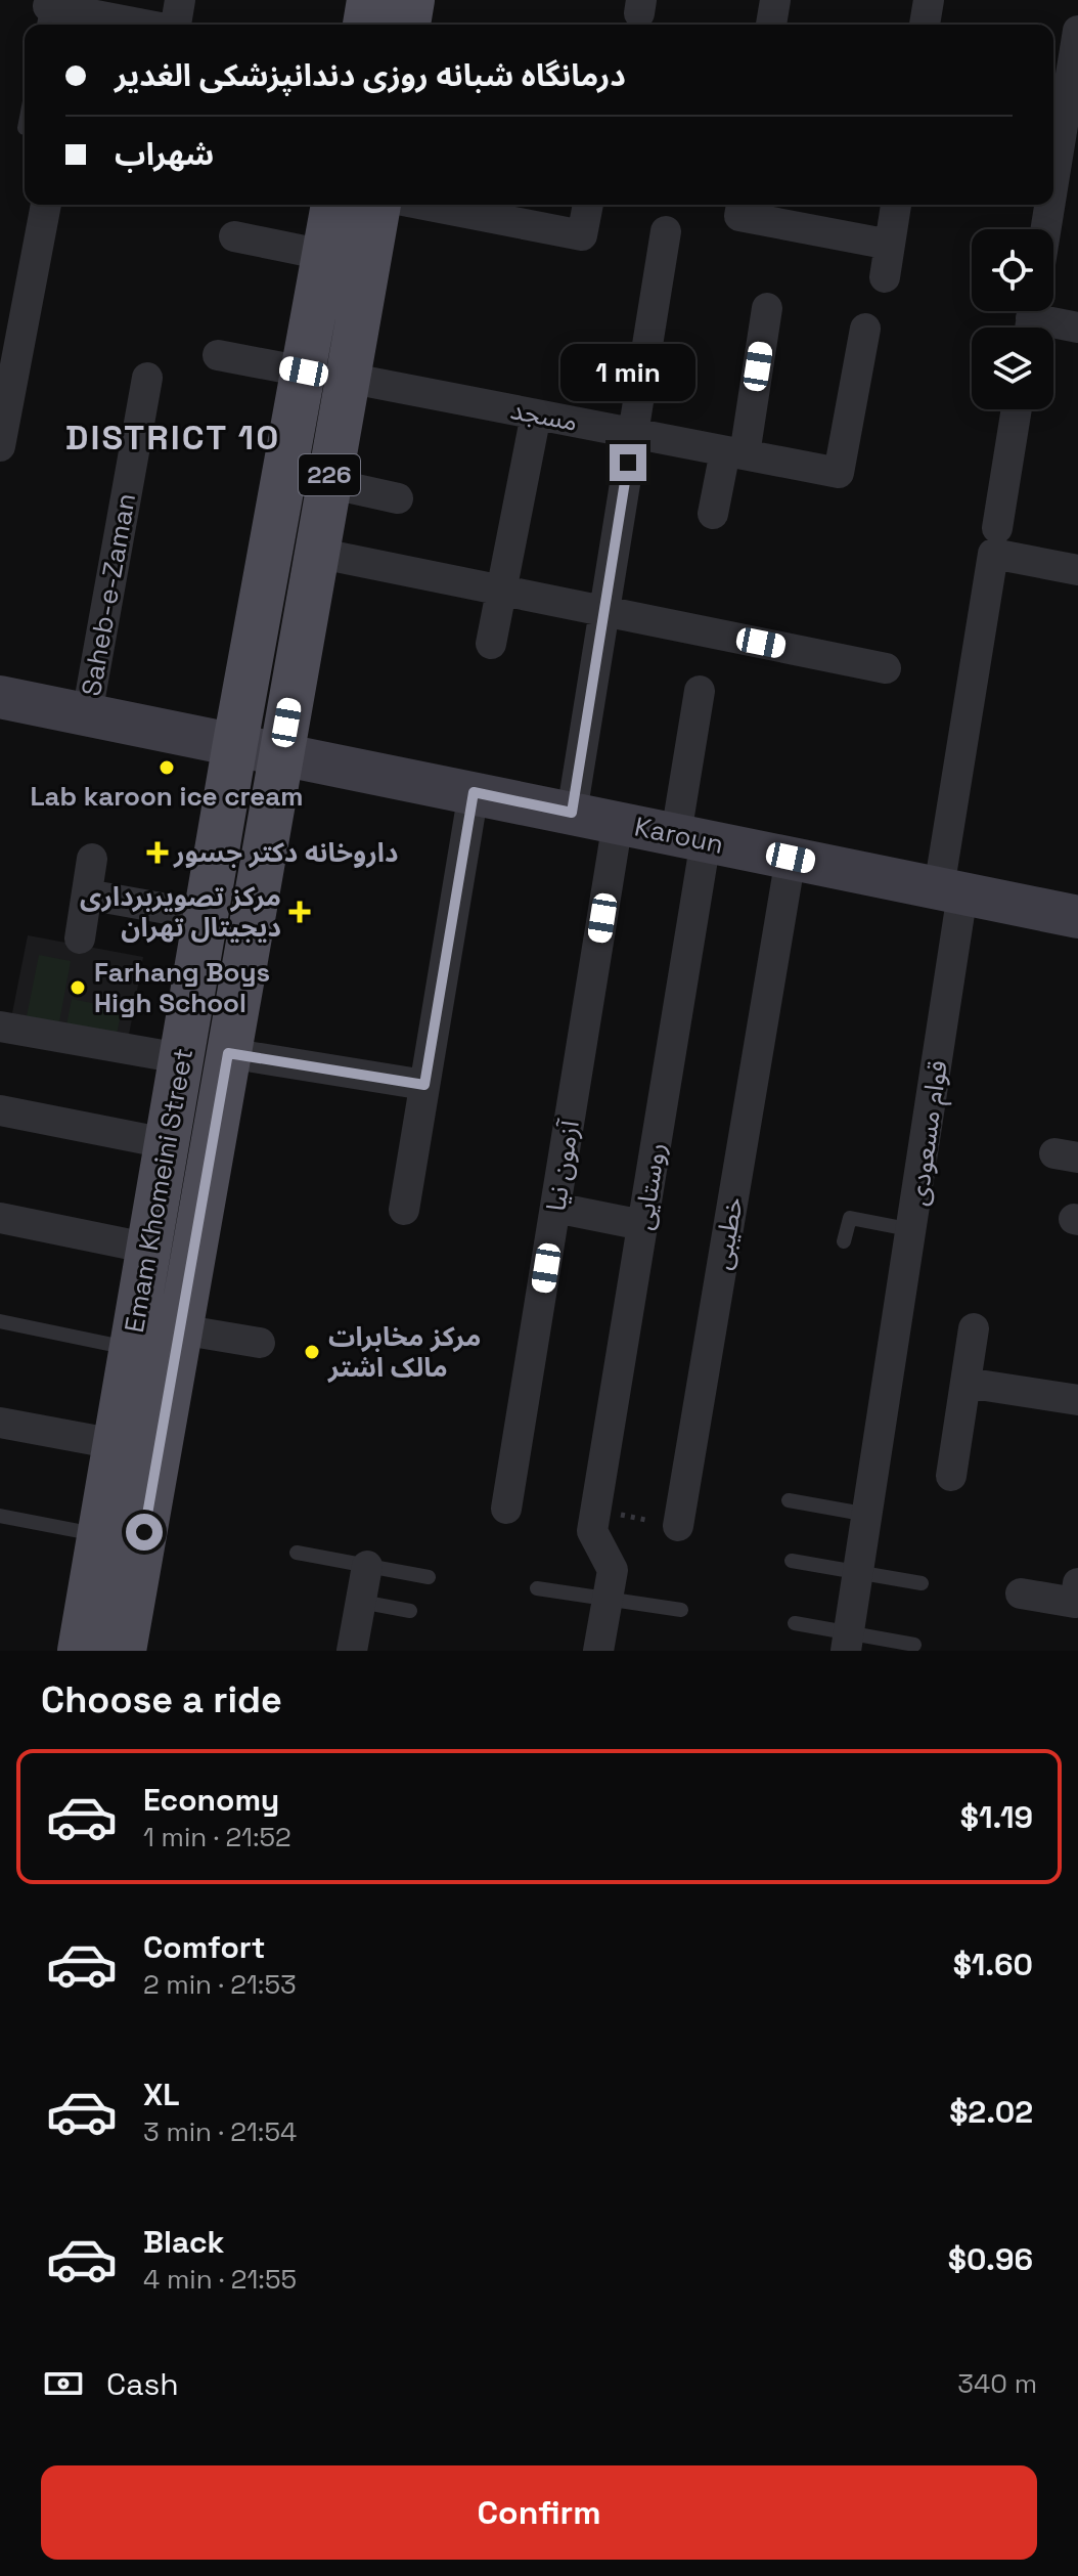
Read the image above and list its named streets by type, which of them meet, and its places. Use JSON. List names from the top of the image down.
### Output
{
  "streets": {
    "main road": ["226", "Karoun", "Emam Khomeini Street"],
    "street": [
      "مسجد",
      "Saheb-e-Zaman",
      "قوام مسعودی",
      "آزمون نیا",
      "روستایی",
      "خطیبی"
    ]
  },
  "crossings": [
    ["مسجد", "Emam Khomeini Street"],
    ["Karoun", "قوام مسعودی"],
    ["Karoun", "آزمون نیا"],
    ["Karoun", "روستایی"],
    ["Karoun", "Emam Khomeini Street"],
    ["Karoun", "خطیبی"]
  ],
  "districts": ["DISTRICT 10"],
  "places": {
    "other": ["Lab karoon ice cream", "Farhang Boys High School", "مرکز مخابرات مالک اشتر"],
    "health": ["داروخانه دکتر جسور", "مرکز تصویربرداری دیجیتال تهران"]
  },
  "page": {
    "banner": ["درمانگاه شبانه روزی دندانپزشکی الغدیر", "شهراب"],
    "bubble": "1 min",
    "heading": "Choose a ride",
    "list": [
      {
        "name": "Economy",
        "note": "1 min · 21:52",
        "value": "$1.19"
      },
      {
        "name": "Comfort",
        "note": "2 min · 21:53",
        "value": "$1.60"
      },
      {
        "name": "XL",
        "note": "3 min · 21:54",
        "value": "$2.02"
      },
      {
        "name": "Black",
        "note": "4 min · 21:55",
        "value": "$0.96"
      }
    ],
    "pay": ["Cash", "340 m"],
    "buttons": "Confirm"
  }
}
